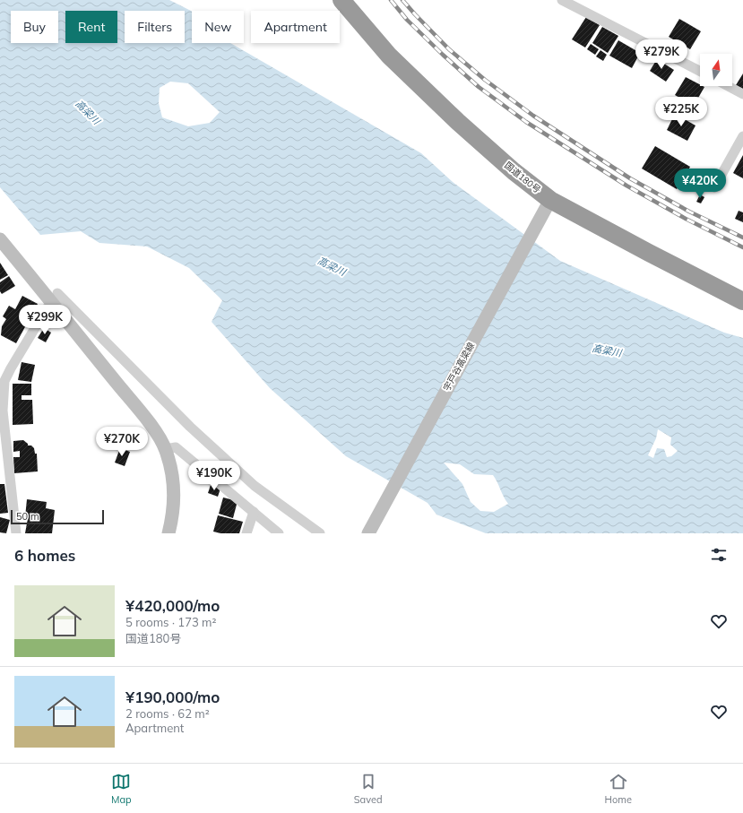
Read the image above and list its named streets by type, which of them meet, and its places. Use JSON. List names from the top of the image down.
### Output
{
  "streets": {
    "highway": ["国道180号"],
    "main road": ["宇戸谷高梁線"]
  },
  "crossings": [
    ["国道180号", "宇戸谷高梁線"]
  ],
  "water": ["高梁川"],
  "scale_bar": "50 m",
  "north": "top",
  "page": {
    "chip": [
      "Buy",
      "Rent",
      "Filters",
      "New",
      "Apartment"
    ],
    "price": [
      "¥279K",
      "¥225K",
      "¥420K",
      "¥299K",
      "¥270K",
      "¥190K"
    ],
    "scale": "50 m",
    "heading": "6 homes",
    "list": [
      {
        "name": "¥420,000/mo",
        "note": "5 rooms · 173 m² · 国道180号"
      },
      {
        "name": "¥190,000/mo",
        "note": "2 rooms · 62 m² · Apartment"
      }
    ],
    "tabs": ["Map", "Saved", "Home"]
  }
}
